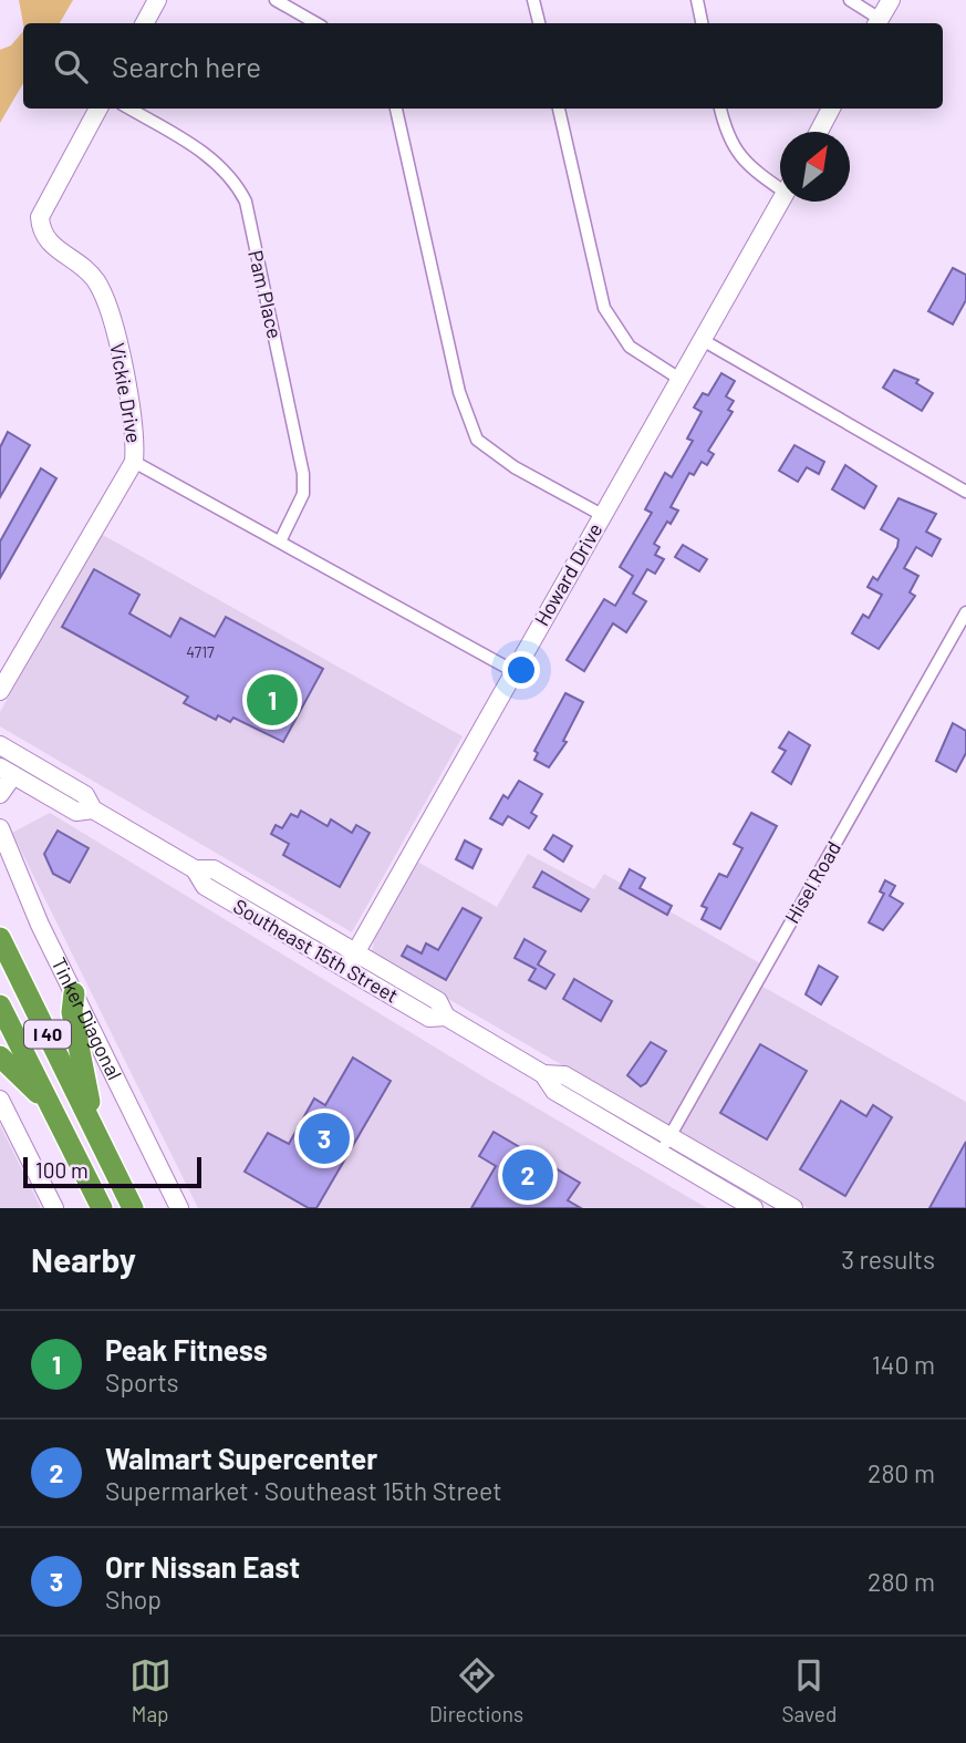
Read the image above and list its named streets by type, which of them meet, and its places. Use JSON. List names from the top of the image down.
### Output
{
  "streets": {
    "highway": ["I 40"],
    "street": [
      "Pam Place",
      "Vickie Drive",
      "Howard Drive",
      "Hisel Road",
      "Southeast 15th Street",
      "Tinker Diagonal"
    ]
  },
  "crossings": [
    ["Howard Drive", "Southeast 15th Street"],
    ["Hisel Road", "Southeast 15th Street"]
  ],
  "house_numbers": ["4717"],
  "scale_bar": "100 m",
  "north": "top right",
  "page": {
    "search": "Search here",
    "pins": ["1", "3", "2"],
    "scale": "100 m",
    "heading": ["Nearby", "3 results"],
    "list": [
      {
        "mark": "1",
        "name": "Peak Fitness",
        "note": "Sports",
        "value": "140 m"
      },
      {
        "mark": "2",
        "name": "Walmart Supercenter",
        "note": "Supermarket · Southeast 15th Street",
        "value": "280 m"
      },
      {
        "mark": "3",
        "name": "Orr Nissan East",
        "note": "Shop",
        "value": "280 m"
      }
    ],
    "nav": ["Map", "Directions", "Saved"]
  }
}
